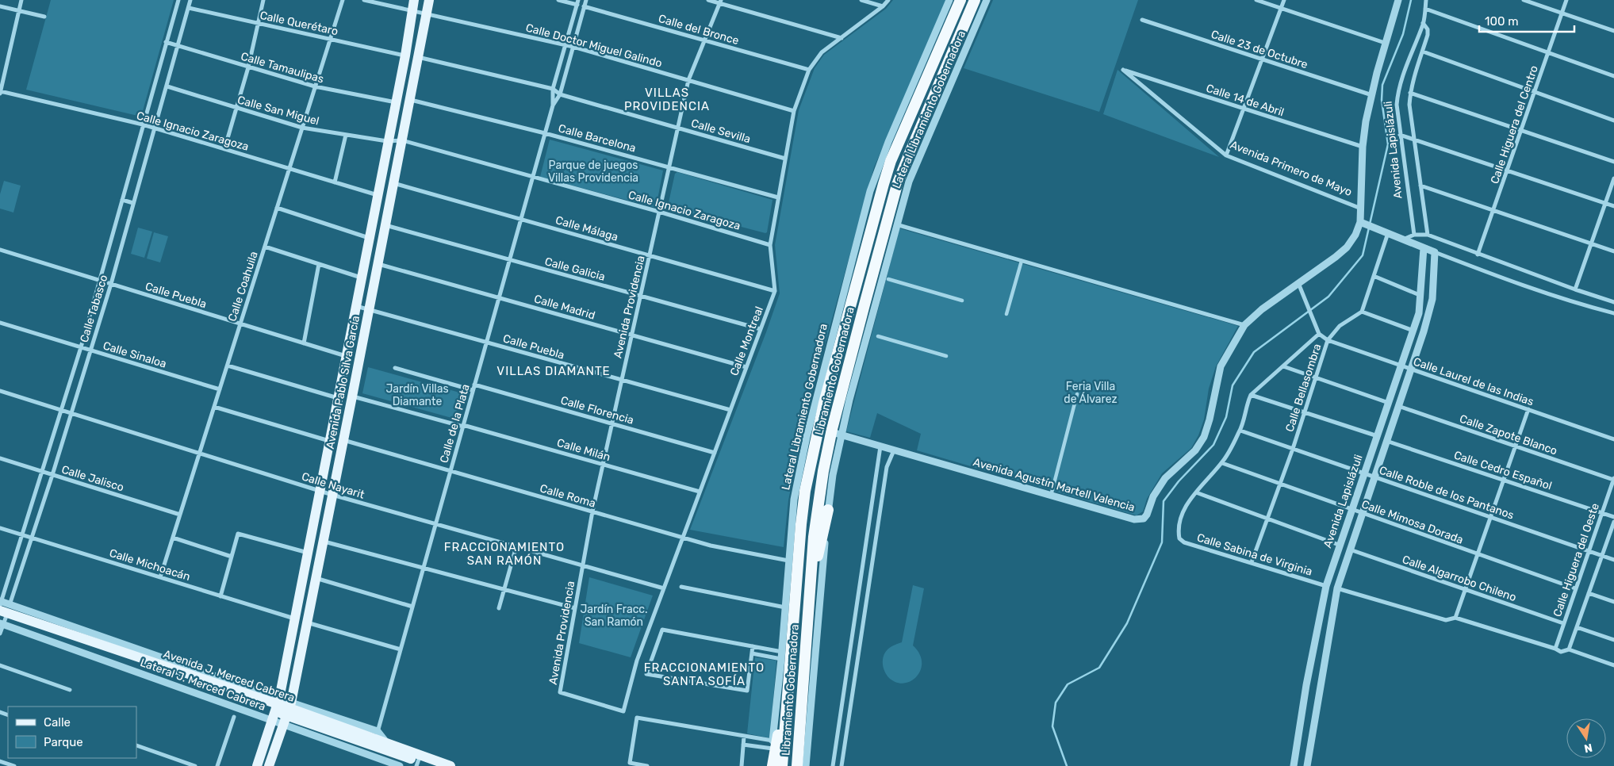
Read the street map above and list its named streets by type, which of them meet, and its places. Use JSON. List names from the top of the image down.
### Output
{
  "streets": {
    "highway": ["Libramiento Gobernadora"],
    "main road": ["Avenida Pablo Silva García", "Avenida J. Merced Cabrera"],
    "street": [
      "Calle Querétaro",
      "Calle del Bronce",
      "Calle Doctor Miguel Galindo",
      "Calle 23 de Octubre",
      "Calle Tamaulipas",
      "Calle 14 de Abril",
      "Lateral Libramiento Gobernadora",
      "Calle San Miguel",
      "Calle Higuera del Centro",
      "Calle Ignacio Zaragoza",
      "Calle Sevilla",
      "Calle Barcelona",
      "Avenida Lapislázuli",
      "Avenida Primero de Mayo",
      "Calle Málaga",
      "Calle Galicia",
      "Calle Coahuila",
      "Calle Puebla",
      "Calle Madrid",
      "Avenida Providencia",
      "Calle Tabasco",
      "Calle Montreal",
      "Calle Sinaloa",
      "Calle Laurel de las Indias",
      "Calle Bellasombra",
      "Calle Florencia",
      "Calle de la Plata",
      "Calle Zapote Blanco",
      "Calle Milán",
      "Calle Cedro Español",
      "Calle Jalisco",
      "Avenida Agustín Martell Valencia",
      "Calle Nayarit",
      "Calle Roble de los Pantanos",
      "Calle Roma",
      "Calle Mimosa Dorada",
      "Calle Sabina de Virginia",
      "Calle Higuera del Oeste",
      "Calle Michoacán",
      "Calle Algarrobo Chileno",
      "Lateral J. Merced Cabrera"
    ]
  },
  "crossings": [
    ["Calle Querétaro", "Calle Coahuila"],
    ["Calle Querétaro", "Calle Tabasco"],
    ["Calle Querétaro", "Avenida Pablo Silva García"],
    ["Calle del Bronce", "Avenida Providencia"],
    ["Calle del Bronce", "Calle Montreal"],
    ["Calle del Bronce", "Calle de la Plata"],
    ["Calle Doctor Miguel Galindo", "Avenida Providencia"],
    ["Calle Doctor Miguel Galindo", "Calle Montreal"],
    ["Calle Doctor Miguel Galindo", "Avenida Pablo Silva García"],
    ["Calle Doctor Miguel Galindo", "Calle de la Plata"],
    ["Calle 23 de Octubre", "Avenida Agustín Martell Valencia"],
    ["Calle Tamaulipas", "Calle Coahuila"],
    ["Calle Tamaulipas", "Calle Tabasco"],
    ["Calle Tamaulipas", "Avenida Pablo Silva García"],
    ["Calle 14 de Abril", "Avenida Primero de Mayo"],
    ["Calle 14 de Abril", "Avenida Agustín Martell Valencia"],
    ["Lateral Libramiento Gobernadora", "Libramiento Gobernadora"],
    ["Lateral Libramiento Gobernadora", "Calle Roma"],
    ["Calle San Miguel", "Calle Ignacio Zaragoza"],
    ["Calle San Miguel", "Calle Coahuila"],
    ["Calle San Miguel", "Calle Tabasco"],
    ["Calle San Miguel", "Avenida Pablo Silva García"],
    ["Calle Ignacio Zaragoza", "Calle Coahuila"],
    ["Calle Ignacio Zaragoza", "Avenida Providencia"],
    ["Calle Ignacio Zaragoza", "Calle Tabasco"],
    ["Calle Ignacio Zaragoza", "Calle Montreal"],
    ["Calle Ignacio Zaragoza", "Avenida Pablo Silva García"],
    ["Calle Ignacio Zaragoza", "Calle de la Plata"],
    ["Calle Sevilla", "Avenida Providencia"],
    ["Calle Sevilla", "Calle Montreal"],
    ["Calle Sevilla", "Calle de la Plata"],
    ["Calle Barcelona", "Avenida Providencia"],
    ["Calle Barcelona", "Calle Montreal"],
    ["Calle Barcelona", "Avenida Pablo Silva García"],
    ["Calle Barcelona", "Calle de la Plata"],
    ["Avenida Lapislázuli", "Calle Laurel de las Indias"],
    ["Avenida Lapislázuli", "Calle Zapote Blanco"],
    ["Avenida Lapislázuli", "Calle Cedro Español"],
    ["Avenida Lapislázuli", "Calle Roble de los Pantanos"],
    ["Avenida Lapislázuli", "Calle Mimosa Dorada"],
    ["Avenida Lapislázuli", "Calle Sabina de Virginia"],
    ["Avenida Lapislázuli", "Calle Algarrobo Chileno"],
    ["Avenida Primero de Mayo", "Avenida Agustín Martell Valencia"],
    ["Calle Málaga", "Avenida Providencia"],
    ["Calle Málaga", "Calle Montreal"],
    ["Calle Málaga", "Avenida Pablo Silva García"],
    ["Calle Málaga", "Calle de la Plata"],
    ["Calle Galicia", "Avenida Providencia"],
    ["Calle Galicia", "Calle Montreal"],
    ["Calle Galicia", "Avenida Pablo Silva García"],
    ["Calle Galicia", "Calle de la Plata"],
    ["Calle Coahuila", "Calle Puebla"],
    ["Calle Coahuila", "Calle Sinaloa"],
    ["Calle Coahuila", "Calle Jalisco"],
    ["Calle Coahuila", "Calle Nayarit"],
    ["Calle Coahuila", "Calle Michoacán"],
    ["Calle Puebla", "Avenida Providencia"],
    ["Calle Puebla", "Calle Tabasco"],
    ["Calle Puebla", "Calle Montreal"],
    ["Calle Puebla", "Avenida Pablo Silva García"],
    ["Calle Puebla", "Calle de la Plata"],
    ["Calle Madrid", "Avenida Providencia"],
    ["Calle Madrid", "Calle Montreal"],
    ["Calle Madrid", "Avenida Pablo Silva García"],
    ["Calle Madrid", "Calle de la Plata"],
    ["Avenida Providencia", "Calle Montreal"],
    ["Avenida Providencia", "Calle Florencia"],
    ["Avenida Providencia", "Calle Milán"],
    ["Avenida Providencia", "Calle Nayarit"],
    ["Avenida Providencia", "Calle Roma"],
    ["Calle Tabasco", "Calle Sinaloa"],
    ["Calle Tabasco", "Calle Jalisco"],
    ["Calle Tabasco", "Calle Nayarit"],
    ["Calle Tabasco", "Calle Michoacán"],
    ["Calle Tabasco", "Avenida J. Merced Cabrera"],
    ["Calle Tabasco", "Lateral J. Merced Cabrera"],
    ["Calle Montreal", "Calle Florencia"],
    ["Calle Montreal", "Calle Milán"],
    ["Calle Montreal", "Calle Nayarit"],
    ["Calle Montreal", "Calle Roma"],
    ["Libramiento Gobernadora", "Avenida Agustín Martell Valencia"],
    ["Calle Laurel de las Indias", "Calle Bellasombra"],
    ["Avenida Pablo Silva García", "Calle Milán"],
    ["Avenida Pablo Silva García", "Calle Nayarit"],
    ["Avenida Pablo Silva García", "Calle Roma"],
    ["Avenida Pablo Silva García", "Calle Michoacán"],
    ["Avenida Pablo Silva García", "Avenida J. Merced Cabrera"],
    ["Avenida Pablo Silva García", "Lateral J. Merced Cabrera"],
    ["Calle Bellasombra", "Calle Roble de los Pantanos"],
    ["Calle Bellasombra", "Calle Mimosa Dorada"],
    ["Calle Bellasombra", "Calle Sabina de Virginia"],
    ["Calle Florencia", "Calle de la Plata"],
    ["Calle de la Plata", "Calle Milán"],
    ["Calle de la Plata", "Calle Nayarit"],
    ["Calle de la Plata", "Calle Roma"],
    ["Calle de la Plata", "Avenida J. Merced Cabrera"],
    ["Calle Zapote Blanco", "Calle Higuera del Oeste"],
    ["Calle Cedro Español", "Calle Higuera del Oeste"],
    ["Calle Roble de los Pantanos", "Calle Higuera del Oeste"],
    ["Calle Mimosa Dorada", "Calle Higuera del Oeste"],
    ["Calle Higuera del Oeste", "Calle Algarrobo Chileno"],
    ["Avenida J. Merced Cabrera", "Lateral J. Merced Cabrera"]
  ],
  "districts": [
    "VILLAS PROVIDENCIA",
    "VILLAS DIAMANTE",
    "FRACCIONAMIENTO SAN RAMÓN",
    "FRACCIONAMIENTO SANTA SOFÍA"
  ],
  "parks": [
    "Parque de juegos Villas Providencia",
    "Feria Villa de Álvarez",
    "Jardín Villas Diamante",
    "Jardín Fracc. San Ramón"
  ],
  "legend": ["Calle", "Parque"],
  "scale_bar": "100 m",
  "north": "bottom"
}
